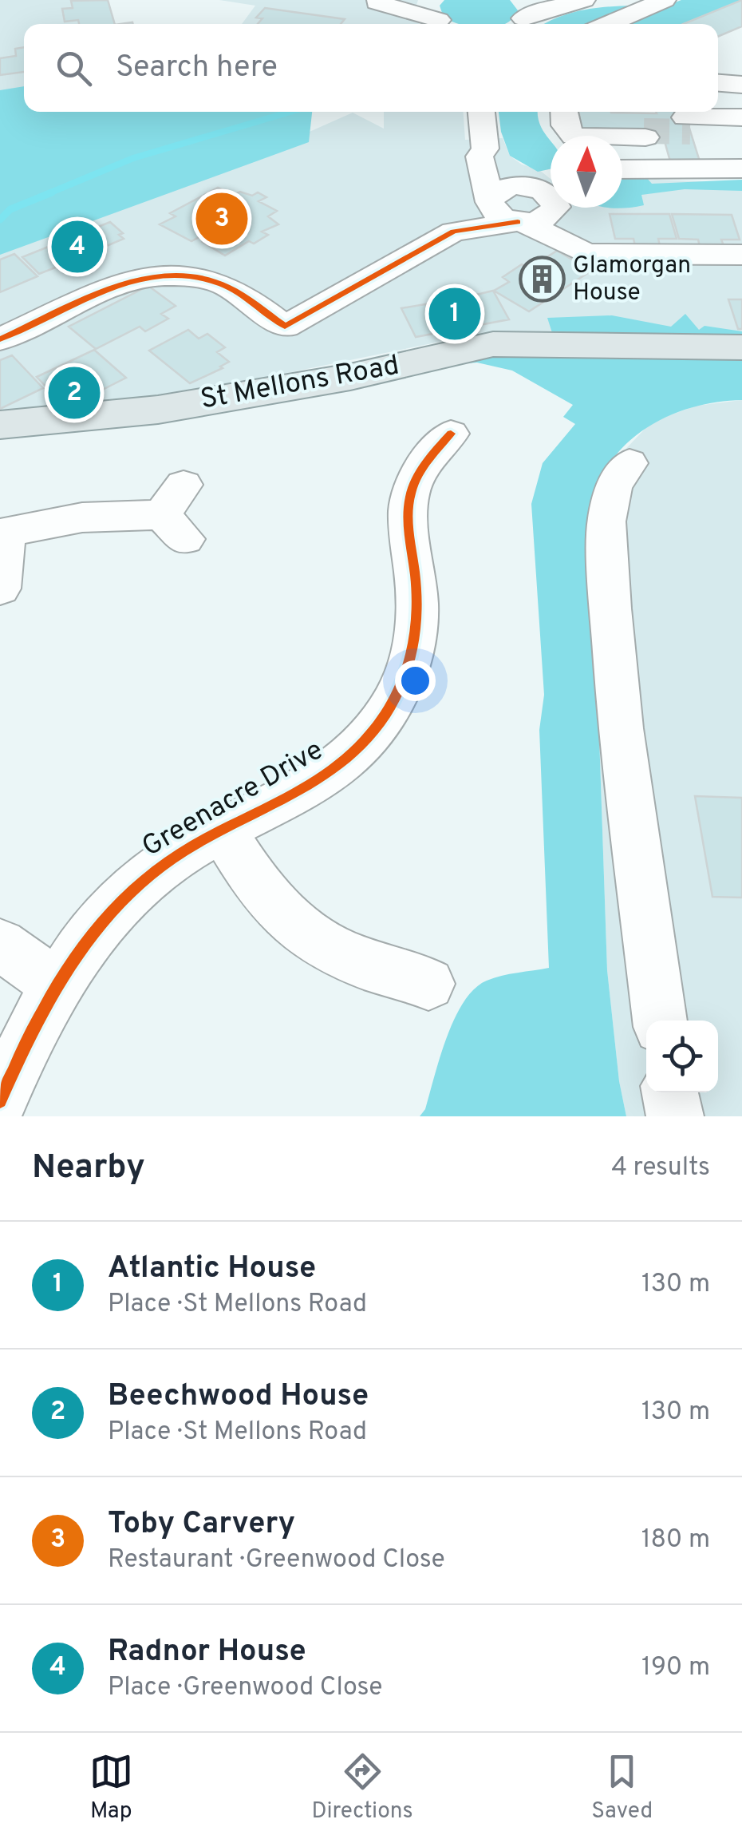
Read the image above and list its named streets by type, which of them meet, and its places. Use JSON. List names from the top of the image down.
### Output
{
  "streets": {
    "main road": ["St Mellons Road"],
    "street": ["Greenacre Drive"]
  },
  "places": {
    "building": ["Glamorgan House"]
  },
  "north": "top",
  "page": {
    "search": "Search here",
    "pins": [
      "3",
      "4",
      "1",
      "2"
    ],
    "heading": ["Nearby", "4 results"],
    "list": [
      {
        "mark": "1",
        "name": "Atlantic House",
        "note": "Place · St Mellons Road",
        "value": "130 m"
      },
      {
        "mark": "2",
        "name": "Beechwood House",
        "note": "Place · St Mellons Road",
        "value": "130 m"
      },
      {
        "mark": "3",
        "name": "Toby Carvery",
        "note": "Restaurant · Greenwood Close",
        "value": "180 m"
      },
      {
        "mark": "4",
        "name": "Radnor House",
        "note": "Place · Greenwood Close",
        "value": "190 m"
      }
    ],
    "nav": ["Map", "Directions", "Saved"]
  }
}
